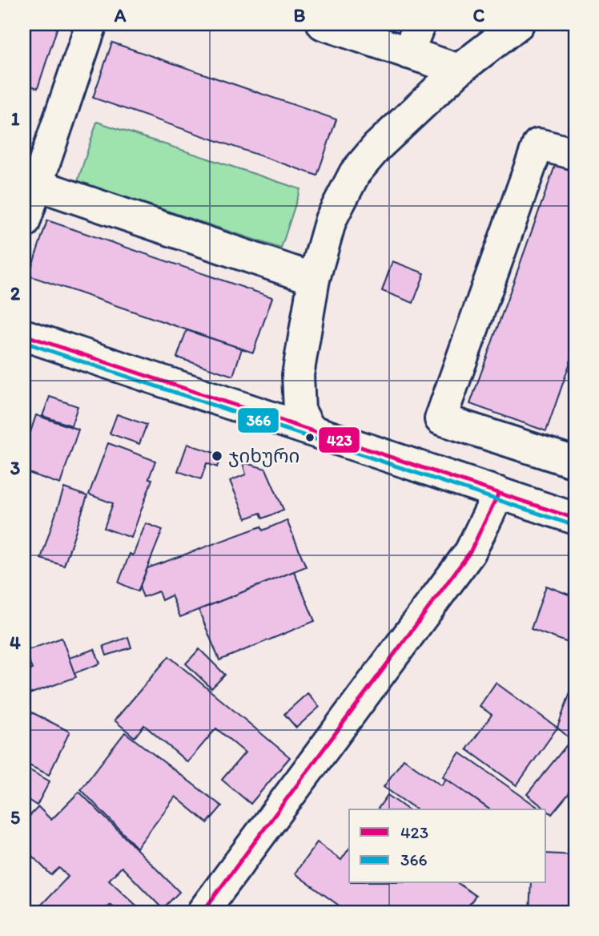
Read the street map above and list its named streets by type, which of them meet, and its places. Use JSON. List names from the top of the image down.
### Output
{
  "places": ["ჯიხური"],
  "lines": ["transit line 423", "transit line 366"],
  "legend": ["423", "366"],
  "grid": {
    "columns": ["A", "B", "C"],
    "rows": [
      "1",
      "2",
      "3",
      "4",
      "5"
    ]
  }
}
